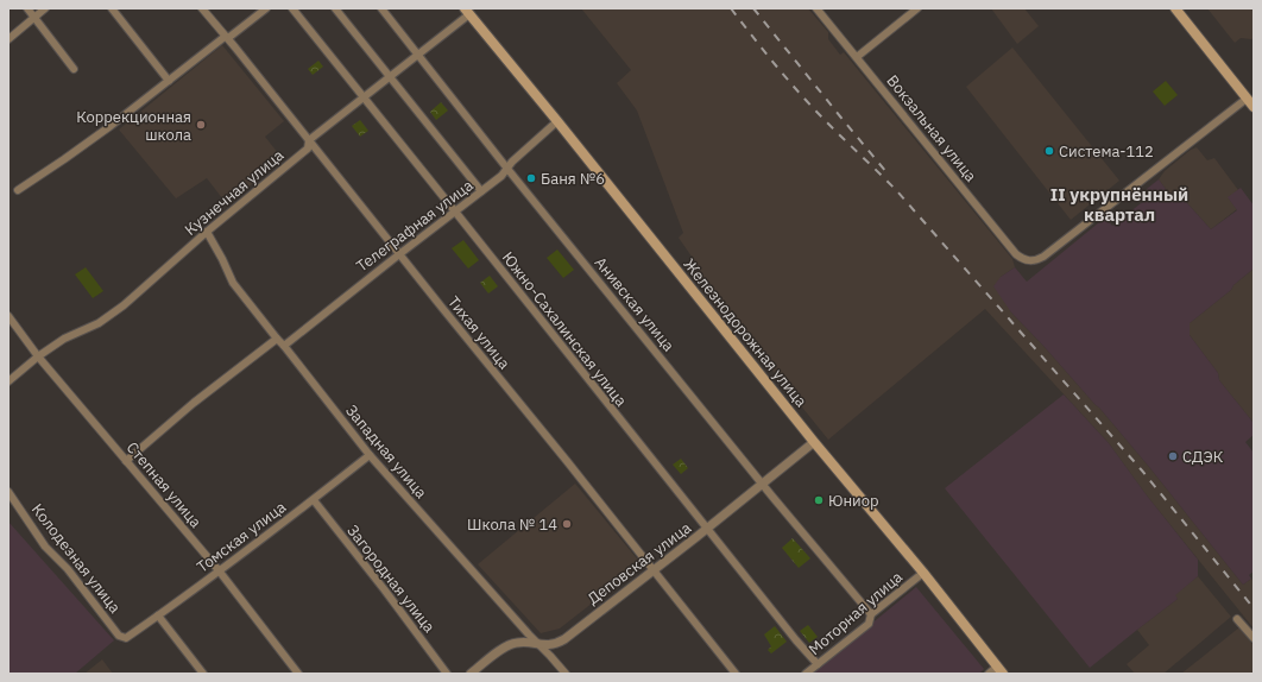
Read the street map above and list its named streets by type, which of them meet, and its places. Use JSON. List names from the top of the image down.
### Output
{
  "streets": {
    "main road": ["Железнодорожная улица"],
    "street": [
      "Вокзальная улица",
      "Кузнечная улица",
      "Телеграфная улица",
      "Анивская улица",
      "Южно-Сахалинская улица",
      "Тихая улица",
      "Западная улица",
      "Степная улица",
      "Томская улица",
      "Колодезная улица",
      "Деповская улица",
      "Загородная улица",
      "Моторная улица"
    ]
  },
  "crossings": [
    ["Кузнечная улица", "Анивская улица"],
    ["Кузнечная улица", "Южно-Сахалинская улица"],
    ["Кузнечная улица", "Тихая улица"],
    ["Кузнечная улица", "Железнодорожная улица"],
    ["Кузнечная улица", "Западная улица"],
    ["Кузнечная улица", "Степная улица"],
    ["Телеграфная улица", "Анивская улица"],
    ["Телеграфная улица", "Южно-Сахалинская улица"],
    ["Телеграфная улица", "Тихая улица"],
    ["Телеграфная улица", "Железнодорожная улица"],
    ["Телеграфная улица", "Западная улица"],
    ["Анивская улица", "Деповская улица"],
    ["Анивская улица", "Моторная улица"],
    ["Южно-Сахалинская улица", "Деповская улица"],
    ["Южно-Сахалинская улица", "Моторная улица"],
    ["Тихая улица", "Деповская улица"],
    ["Железнодорожная улица", "Деповская улица"],
    ["Железнодорожная улица", "Моторная улица"],
    ["Западная улица", "Томская улица"],
    ["Западная улица", "Деповская улица"],
    ["Степная улица", "Томская улица"],
    ["Томская улица", "Колодезная улица"],
    ["Томская улица", "Загородная улица"]
  ],
  "districts": ["II укрупнённый квартал"],
  "places": [
    "Коррекционная школа",
    "Система-112",
    "Баня №6",
    "СДЭК",
    "Юниор",
    "Школа № 14"
  ]
}
